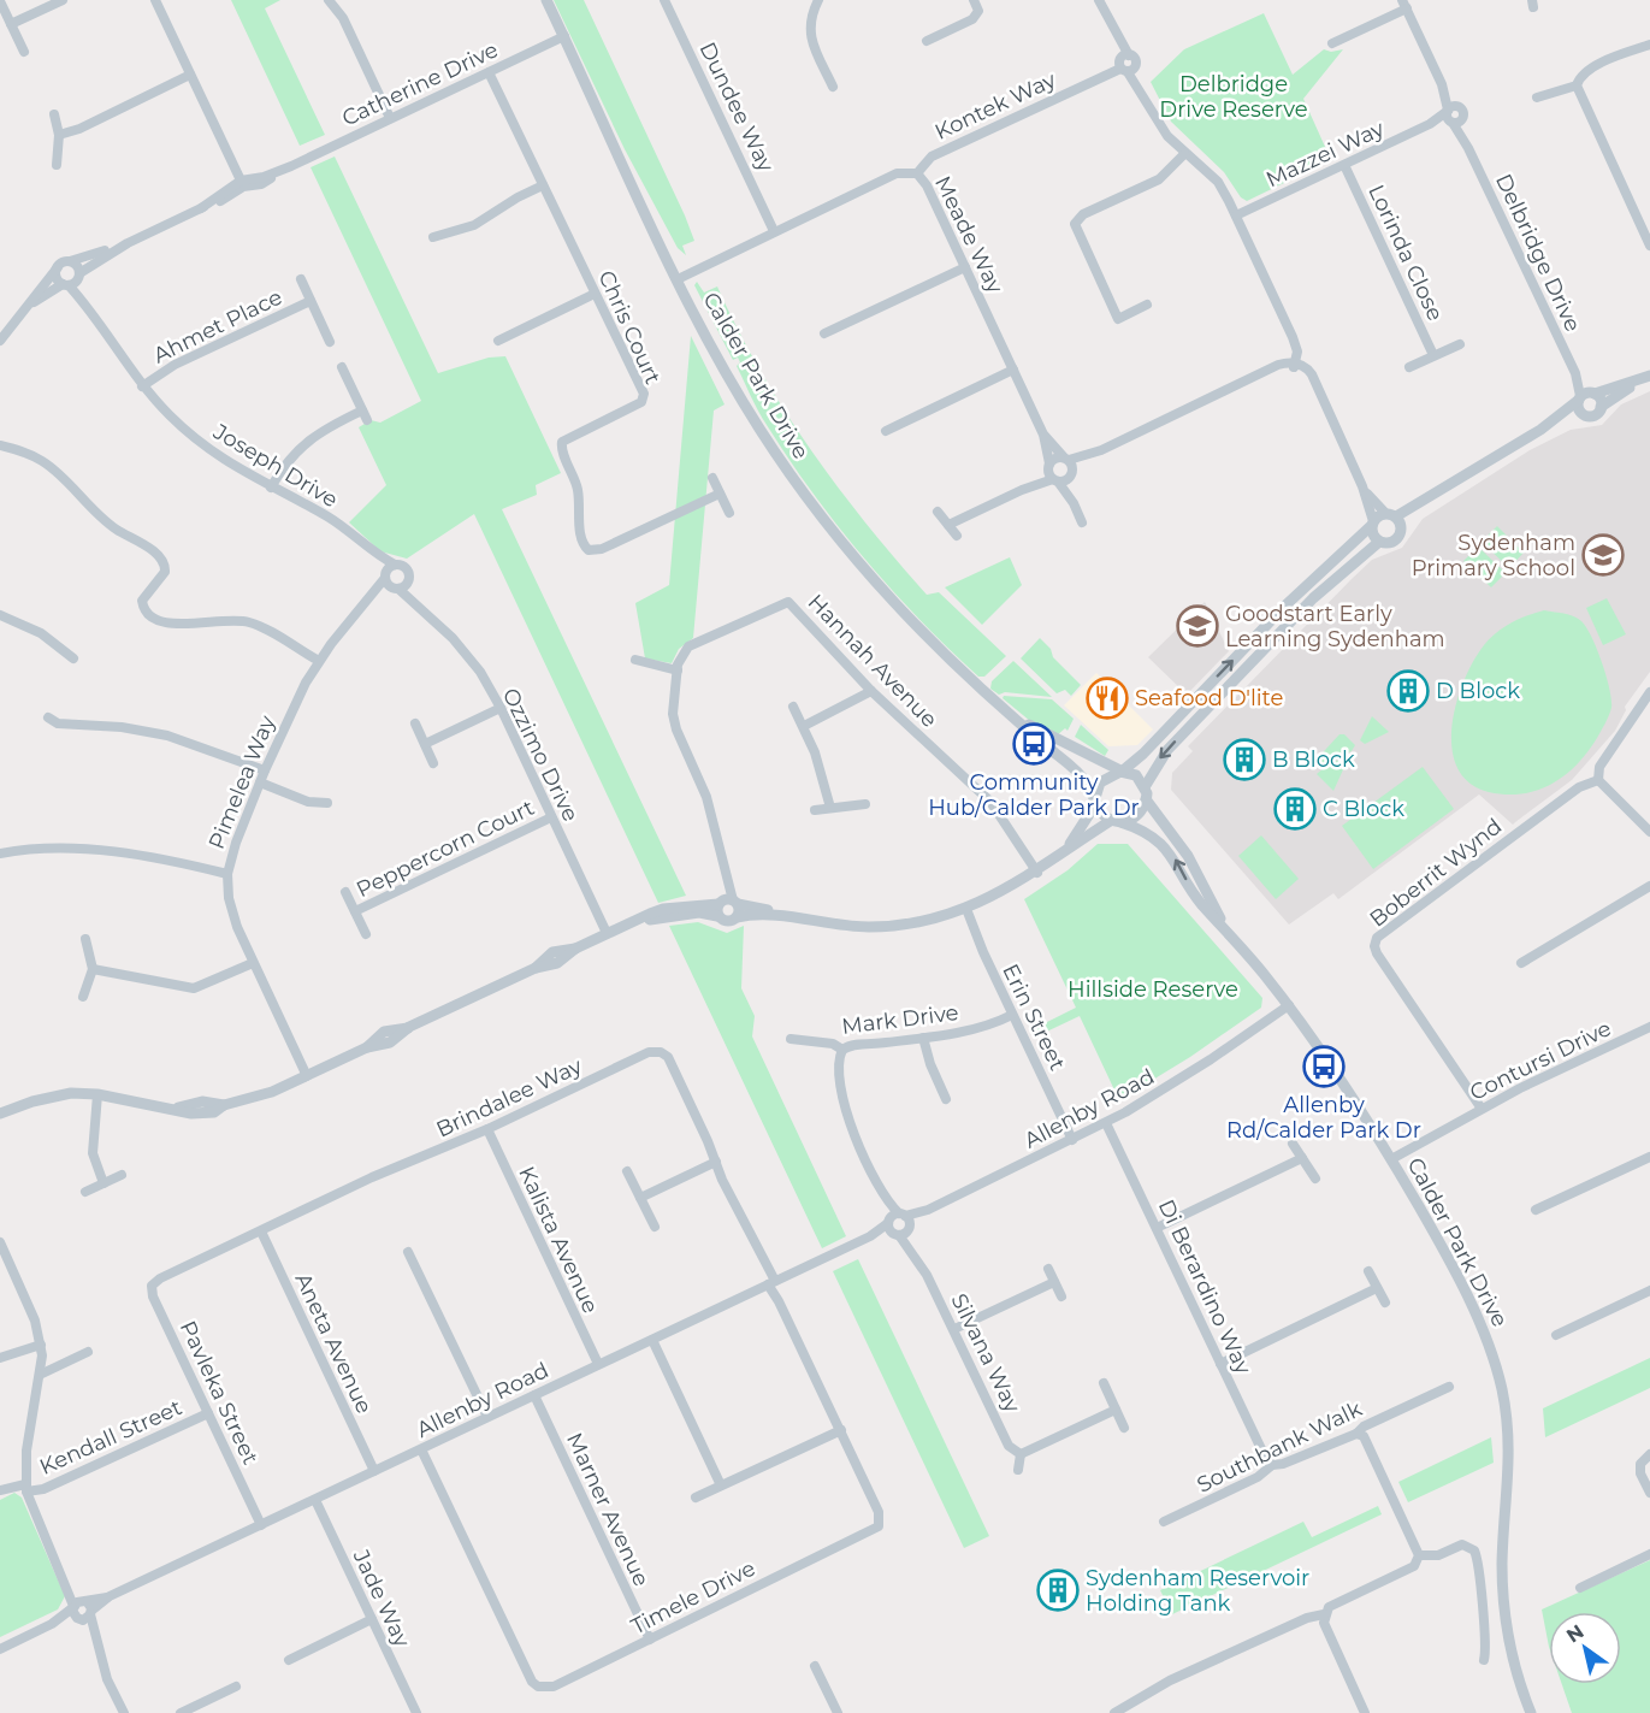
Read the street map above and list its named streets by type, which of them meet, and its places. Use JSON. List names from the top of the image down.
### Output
{
  "streets": {
    "street": [
      "Catherine Drive",
      "Kontek Way",
      "Dundee Way",
      "Mazzei Way",
      "Meade Way",
      "Lorinda Close",
      "Delbridge Drive",
      "Ahmet Place",
      "Chris Court",
      "Calder Park Drive",
      "Joseph Drive",
      "Hannah Avenue",
      "Ozzimo Drive",
      "Pimelea Way",
      "Peppercorn Court",
      "Boberrit Wynd",
      "Erin Street",
      "Mark Drive",
      "Contursi Drive",
      "Brindalee Way",
      "Allenby Road",
      "Kalista Avenue",
      "Di Berardino Way",
      "Aneta Avenue",
      "Silvana Way",
      "Pavleka Street",
      "Kendall Street",
      "Southbank Walk",
      "Marner Avenue",
      "Timele Drive",
      "Jade Way"
    ]
  },
  "crossings": [
    ["Catherine Drive", "Chris Court"],
    ["Catherine Drive", "Calder Park Drive"],
    ["Catherine Drive", "Joseph Drive"],
    ["Kontek Way", "Meade Way"],
    ["Dundee Way", "Meade Way"],
    ["Mazzei Way", "Lorinda Close"],
    ["Mazzei Way", "Delbridge Drive"],
    ["Meade Way", "Calder Park Drive"],
    ["Ahmet Place", "Joseph Drive"],
    ["Calder Park Drive", "Contursi Drive"],
    ["Calder Park Drive", "Allenby Road"],
    ["Joseph Drive", "Ozzimo Drive"],
    ["Joseph Drive", "Pimelea Way"],
    ["Ozzimo Drive", "Pimelea Way"],
    ["Ozzimo Drive", "Peppercorn Court"],
    ["Boberrit Wynd", "Contursi Drive"],
    ["Erin Street", "Mark Drive"],
    ["Erin Street", "Allenby Road"],
    ["Mark Drive", "Silvana Way"],
    ["Brindalee Way", "Allenby Road"],
    ["Brindalee Way", "Kalista Avenue"],
    ["Brindalee Way", "Aneta Avenue"],
    ["Brindalee Way", "Pavleka Street"],
    ["Brindalee Way", "Timele Drive"],
    ["Allenby Road", "Kalista Avenue"],
    ["Allenby Road", "Di Berardino Way"],
    ["Allenby Road", "Aneta Avenue"],
    ["Allenby Road", "Silvana Way"],
    ["Allenby Road", "Pavleka Street"],
    ["Allenby Road", "Marner Avenue"],
    ["Allenby Road", "Timele Drive"],
    ["Allenby Road", "Jade Way"],
    ["Di Berardino Way", "Southbank Walk"],
    ["Pavleka Street", "Kendall Street"],
    ["Marner Avenue", "Timele Drive"]
  ],
  "parks": ["Delbridge Drive Reserve", "Hillside Reserve"],
  "places": {
    "school or university": ["Sydenham Primary School", "Goodstart Early Learning Sydenham"],
    "building": [
      "D Block",
      "B Block",
      "C Block",
      "Sydenham Reservoir Holding Tank"
    ],
    "restaurant": ["Seafood D'lite"],
    "bus stop": ["Community Hub/Calder Park Dr", "Allenby Rd/Calder Park Dr"]
  },
  "north": "top left"
}
